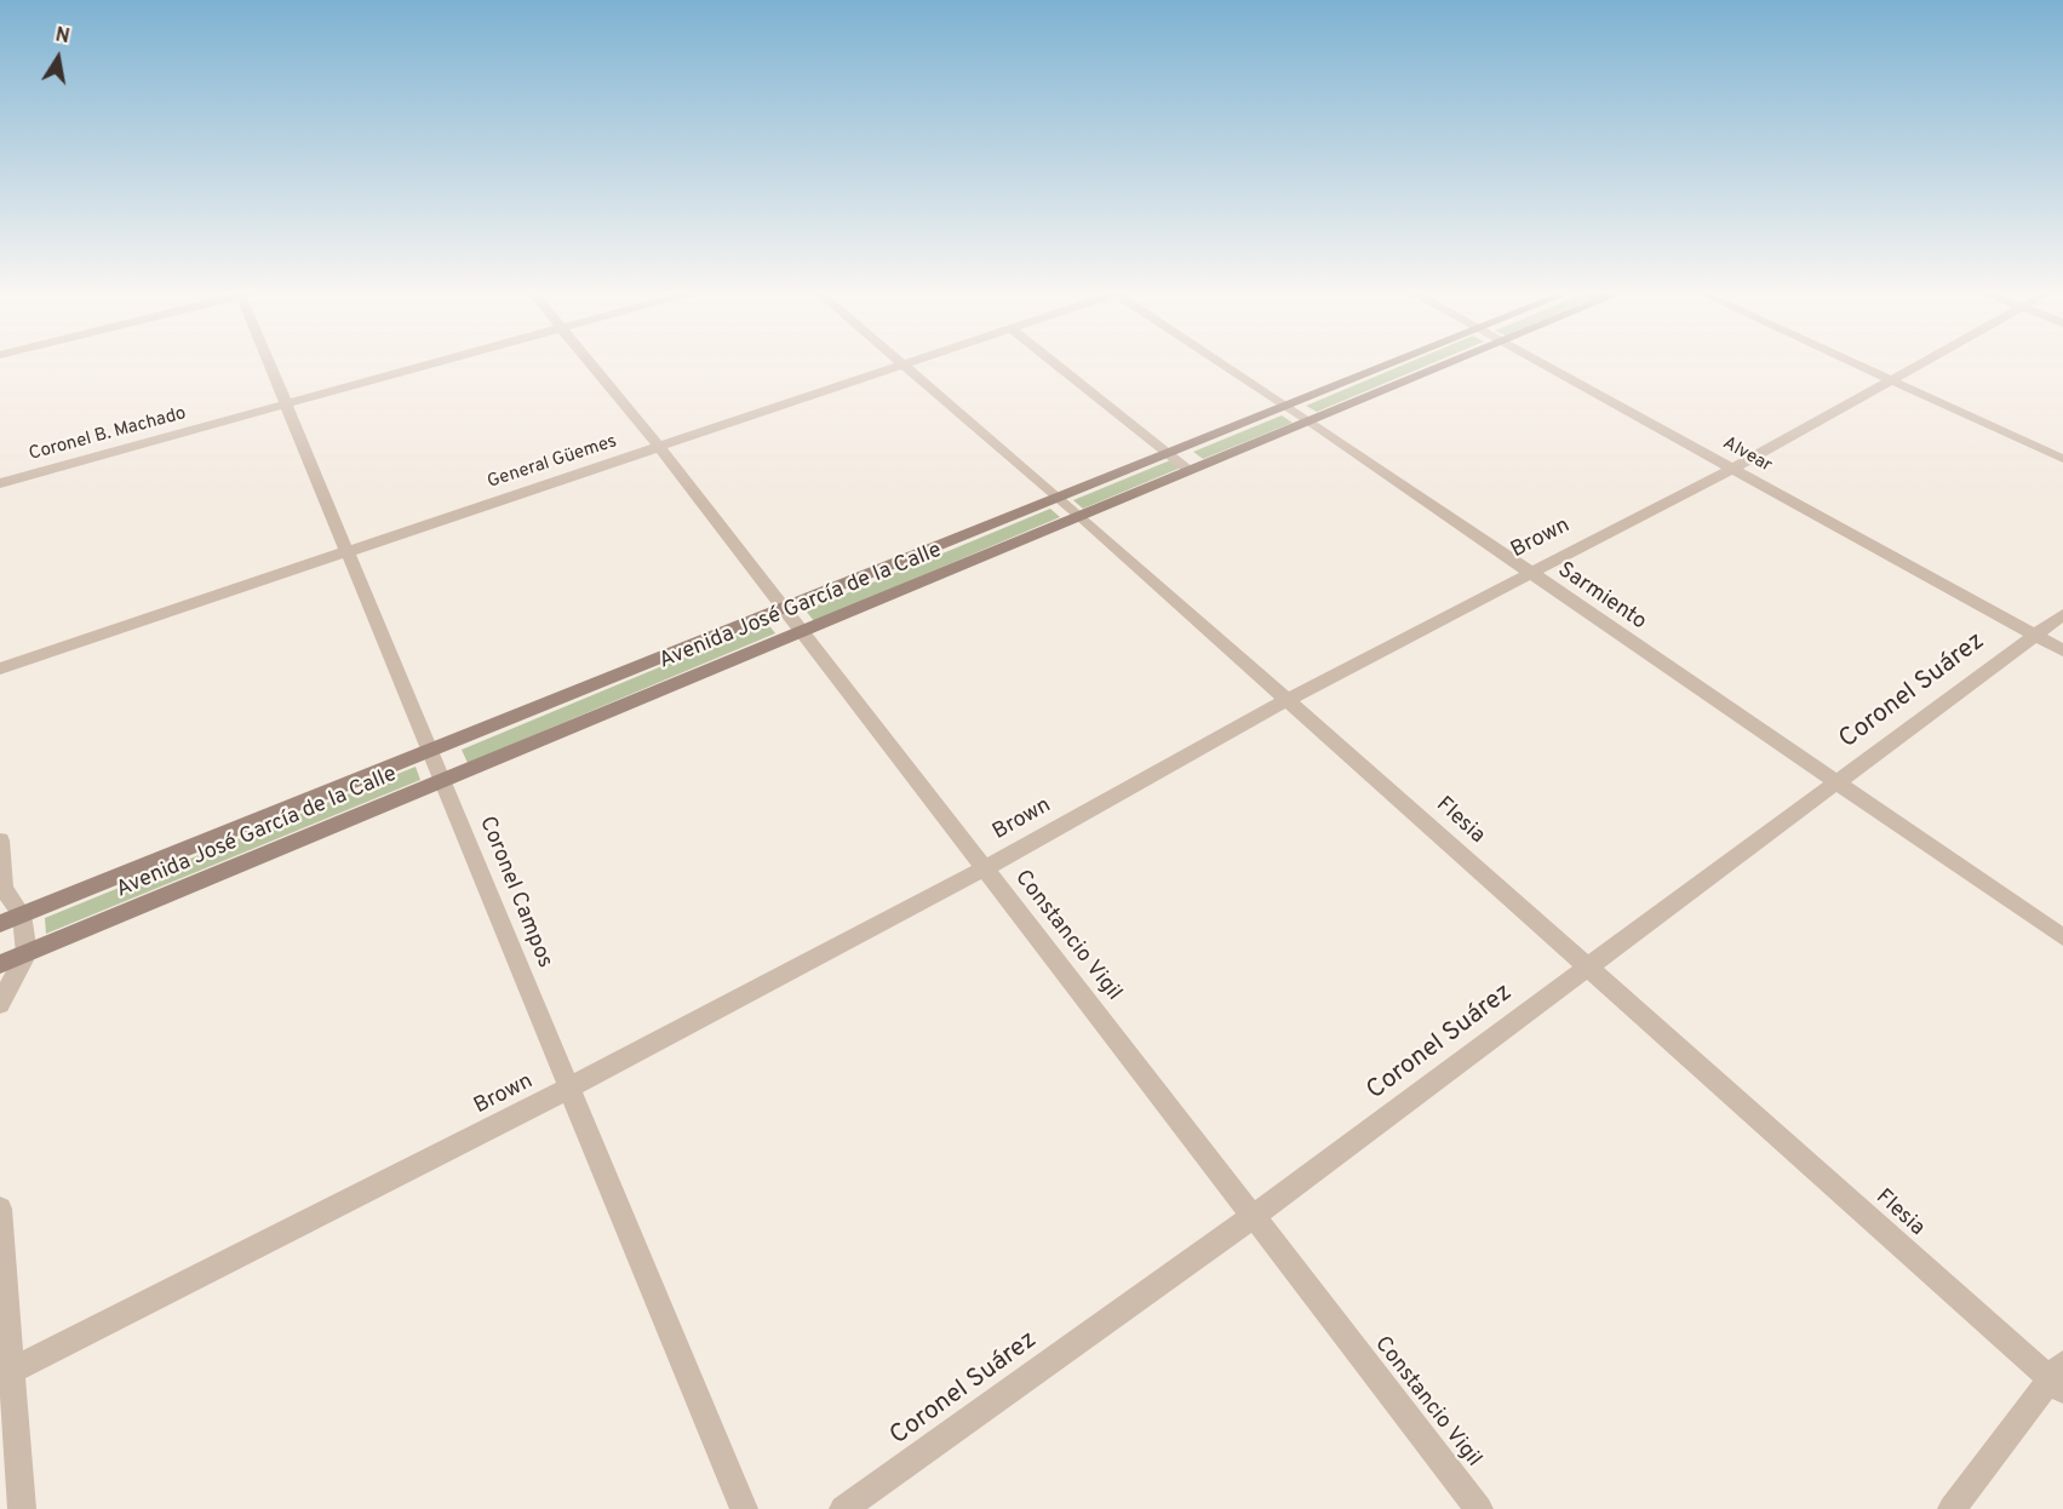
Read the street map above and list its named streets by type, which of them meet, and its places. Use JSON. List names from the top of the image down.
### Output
{
  "streets": {
    "main road": ["Avenida José García de la Calle"],
    "street": [
      "Coronel B. Machado",
      "Alvear",
      "General Güemes",
      "Brown",
      "Sarmiento",
      "Coronel Suárez",
      "Flesia",
      "Coronel Campos",
      "Constancio Vigil"
    ]
  },
  "crossings": [
    ["Coronel B. Machado", "Coronel Campos"],
    ["Alvear", "Brown"],
    ["Alvear", "Coronel Suárez"],
    ["General Güemes", "Flesia"],
    ["General Güemes", "Coronel Campos"],
    ["General Güemes", "Constancio Vigil"],
    ["Brown", "Sarmiento"],
    ["Brown", "Flesia"],
    ["Brown", "Coronel Campos"],
    ["Brown", "Constancio Vigil"],
    ["Sarmiento", "Avenida José García de la Calle"],
    ["Sarmiento", "Coronel Suárez"],
    ["Avenida José García de la Calle", "Flesia"],
    ["Avenida José García de la Calle", "Coronel Campos"],
    ["Avenida José García de la Calle", "Constancio Vigil"],
    ["Coronel Suárez", "Flesia"],
    ["Coronel Suárez", "Constancio Vigil"]
  ],
  "north": "top"
}
